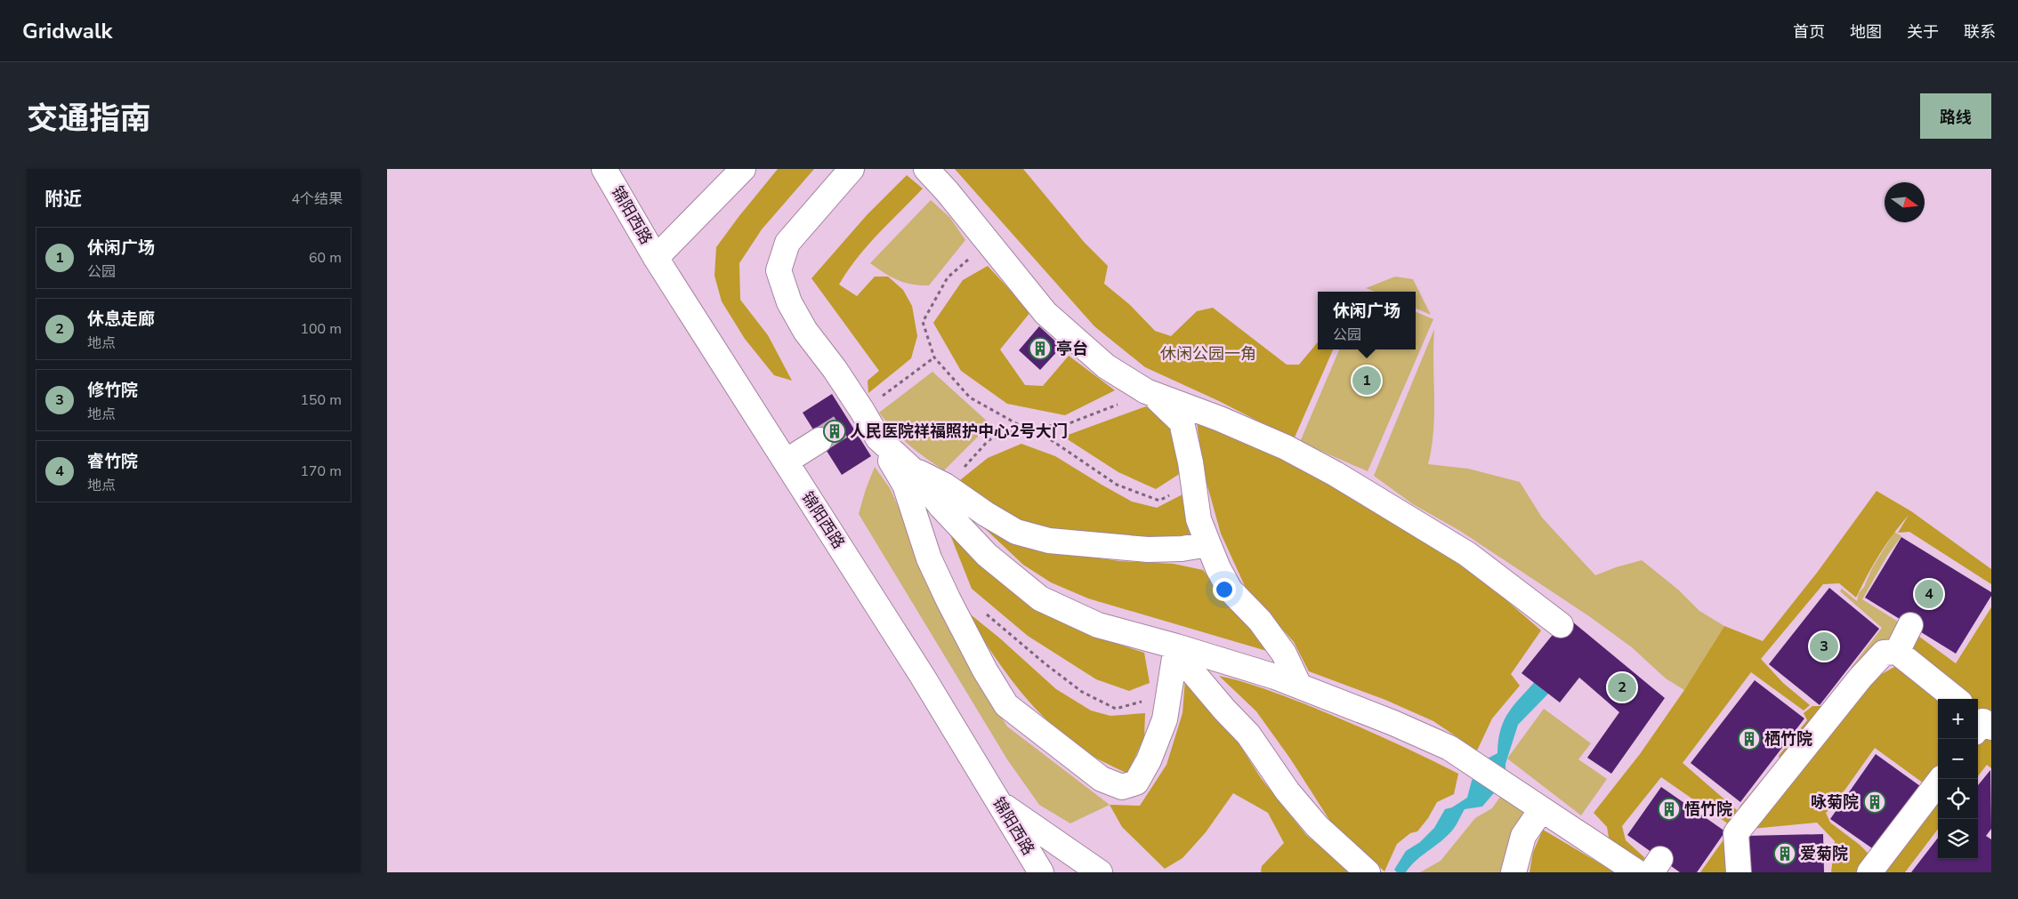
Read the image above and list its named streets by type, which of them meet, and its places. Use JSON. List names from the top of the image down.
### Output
{
  "streets": {
    "street": ["锦阳西路"]
  },
  "parks": ["休闲公园一角"],
  "places": {
    "building": [
      "亭台",
      "人民医院祥福照护中心2号大门",
      "栖竹院",
      "咏菊院",
      "悟竹院",
      "爱菊院"
    ]
  },
  "north": "right",
  "page": {
    "header": "Gridwalk",
    "nav": [
      "首页",
      "地图",
      "关于",
      "联系"
    ],
    "title": "交通指南",
    "buttons": "路线",
    "heading": ["附近", "4个结果"],
    "list": [
      {
        "mark": "1",
        "name": "休闲广场",
        "note": "公园",
        "value": "60 m"
      },
      {
        "mark": "2",
        "name": "休息走廊",
        "note": "地点",
        "value": "100 m"
      },
      {
        "mark": "3",
        "name": "修竹院",
        "note": "地点",
        "value": "150 m"
      },
      {
        "mark": "4",
        "name": "睿竹院",
        "note": "地点",
        "value": "170 m"
      }
    ],
    "popup": ["休闲广场", "公园"],
    "pins": [
      "1",
      "4",
      "3",
      "2"
    ],
    "map_buttons": ["+", "−"]
  }
}
